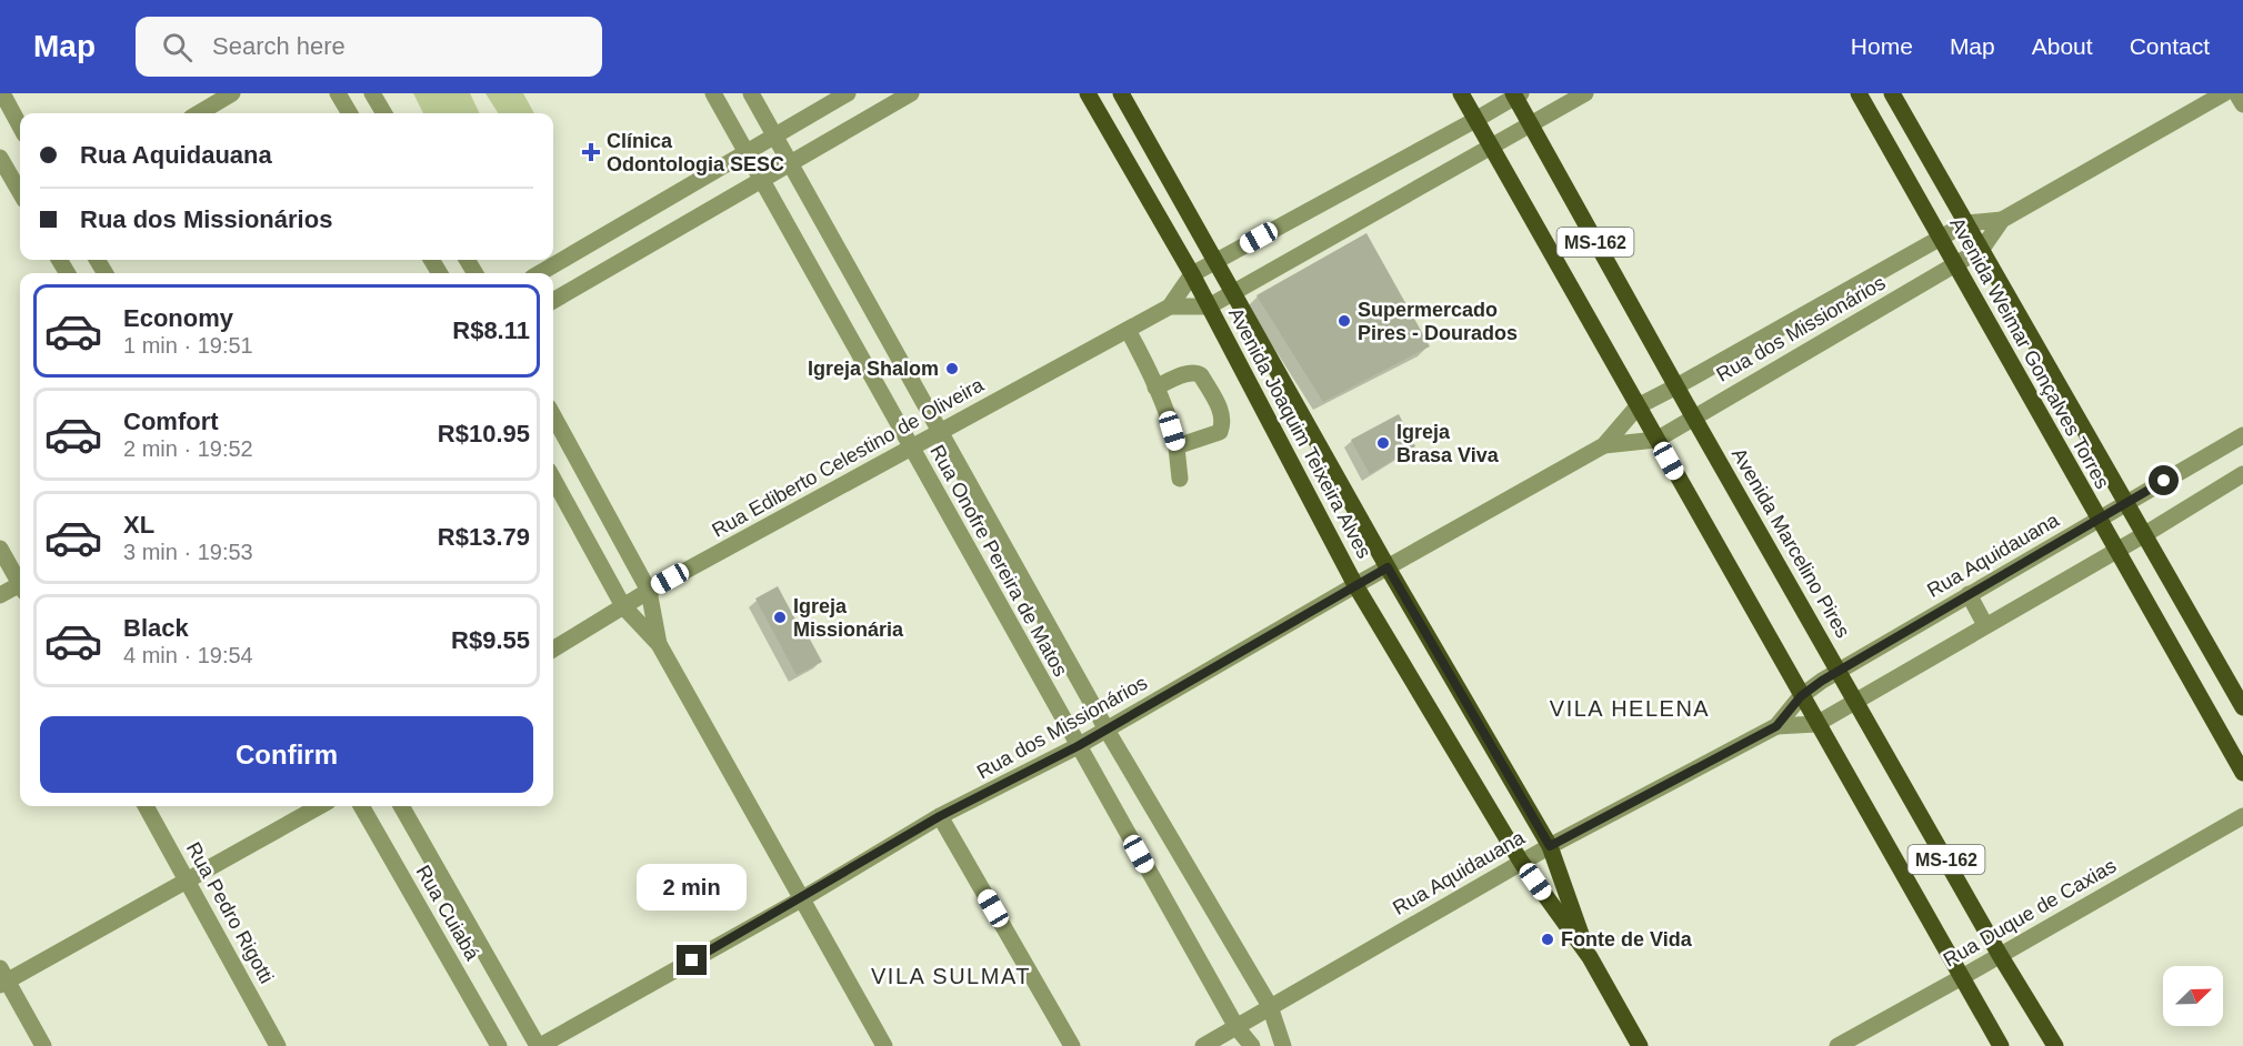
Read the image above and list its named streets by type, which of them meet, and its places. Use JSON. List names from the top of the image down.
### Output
{
  "streets": {
    "main road": [
      "MS-162",
      "Avenida Weimar Gonçalves Torres",
      "Avenida Joaquim Teixeira Alves",
      "Avenida Marcelino Pires"
    ],
    "street": [
      "Rua dos Missionários",
      "Rua Ediberto Celestino de Oliveira",
      "Rua Aquidauana",
      "Rua Onofre Pereira de Matos",
      "Rua Pedro Rigotti",
      "Rua Cuiabá",
      "Rua Duque de Caxias"
    ]
  },
  "crossings": [
    ["MS-162", "Rua dos Missionários"],
    ["MS-162", "Rua Ediberto Celestino de Oliveira"],
    ["MS-162", "Rua Aquidauana"],
    ["MS-162", "Rua Duque de Caxias"],
    ["Rua dos Missionários", "Avenida Weimar Gonçalves Torres"],
    ["Rua dos Missionários", "Avenida Joaquim Teixeira Alves"],
    ["Rua dos Missionários", "Avenida Marcelino Pires"],
    ["Rua dos Missionários", "Rua Onofre Pereira de Matos"],
    ["Rua dos Missionários", "Rua Cuiabá"],
    ["Avenida Weimar Gonçalves Torres", "Rua Aquidauana"],
    ["Avenida Joaquim Teixeira Alves", "Rua Ediberto Celestino de Oliveira"],
    ["Avenida Joaquim Teixeira Alves", "Rua Aquidauana"],
    ["Rua Ediberto Celestino de Oliveira", "Avenida Marcelino Pires"],
    ["Rua Ediberto Celestino de Oliveira", "Rua Onofre Pereira de Matos"],
    ["Avenida Marcelino Pires", "Rua Aquidauana"],
    ["Avenida Marcelino Pires", "Rua Duque de Caxias"],
    ["Rua Aquidauana", "Rua Onofre Pereira de Matos"]
  ],
  "districts": ["VILA HELENA", "VILA SULMAT"],
  "places": {
    "health": ["Clínica Odontologia SESC"],
    "other": [
      "Supermercado Pires - Dourados",
      "Igreja Shalom",
      "Igreja Brasa Viva",
      "Igreja Missionária",
      "Fonte de Vida"
    ]
  },
  "north": "top right",
  "page": {
    "header": "Map",
    "search": "Search here",
    "nav": [
      "Home",
      "Map",
      "About",
      "Contact"
    ],
    "banner": ["Rua Aquidauana", "Rua dos Missionários"],
    "list": [
      {
        "name": "Economy",
        "note": "1 min · 19:51",
        "value": "R$8.11"
      },
      {
        "name": "Comfort",
        "note": "2 min · 19:52",
        "value": "R$10.95"
      },
      {
        "name": "XL",
        "note": "3 min · 19:53",
        "value": "R$13.79"
      },
      {
        "name": "Black",
        "note": "4 min · 19:54",
        "value": "R$9.55"
      }
    ],
    "buttons": "Confirm",
    "bubble": "2 min"
  }
}
